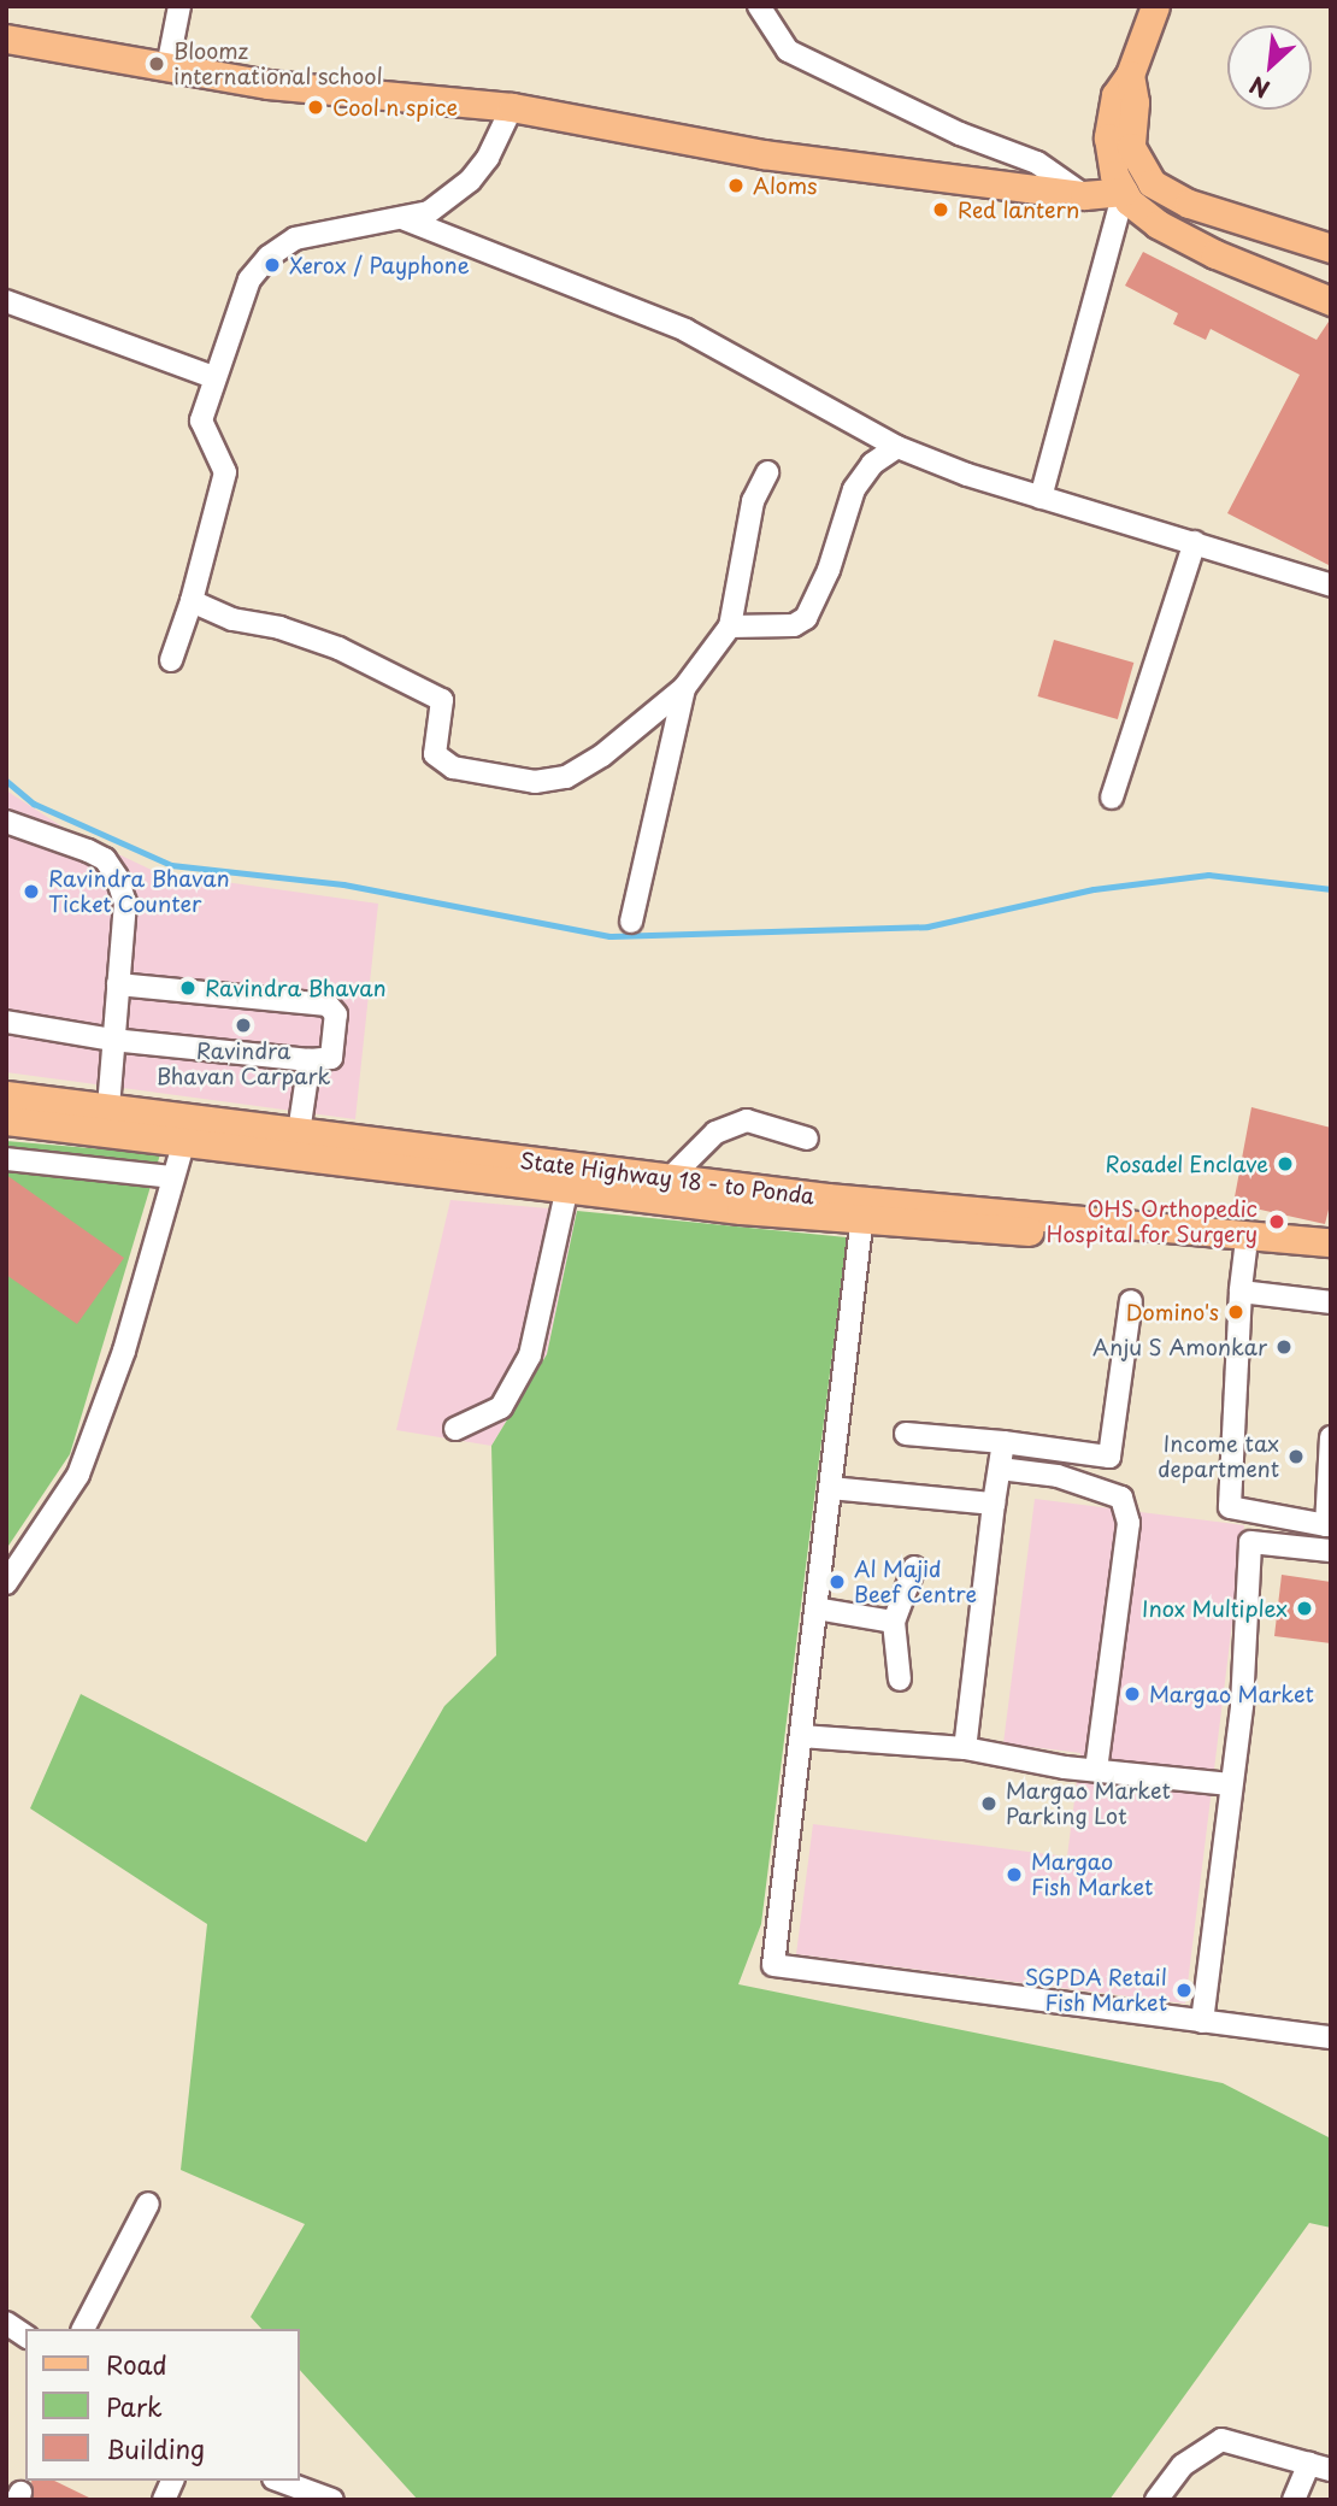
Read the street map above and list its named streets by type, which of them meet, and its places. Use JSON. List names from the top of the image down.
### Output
{
  "streets": {
    "main road": ["State Highway 18 - to Ponda"]
  },
  "places": [
    "Bloomz international school",
    "Cool n spice",
    "Aloms",
    "Red lantern",
    "Xerox / Payphone",
    "Ravindra Bhavan Ticket Counter",
    "Ravindra Bhavan",
    "Ravindra Bhavan Carpark",
    "Rosadel Enclave",
    "OHS Orthopedic Hospital for Surgery",
    "Domino's",
    "Anju S Amonkar",
    "Income tax department",
    "Al Majid Beef Centre",
    "Inox Multiplex",
    "Margao Market",
    "Margao Market Parking Lot",
    "Margao Fish Market",
    "SGPDA Retail Fish Market"
  ],
  "legend": ["Road", "Park", "Building"],
  "north": "bottom left"
}
